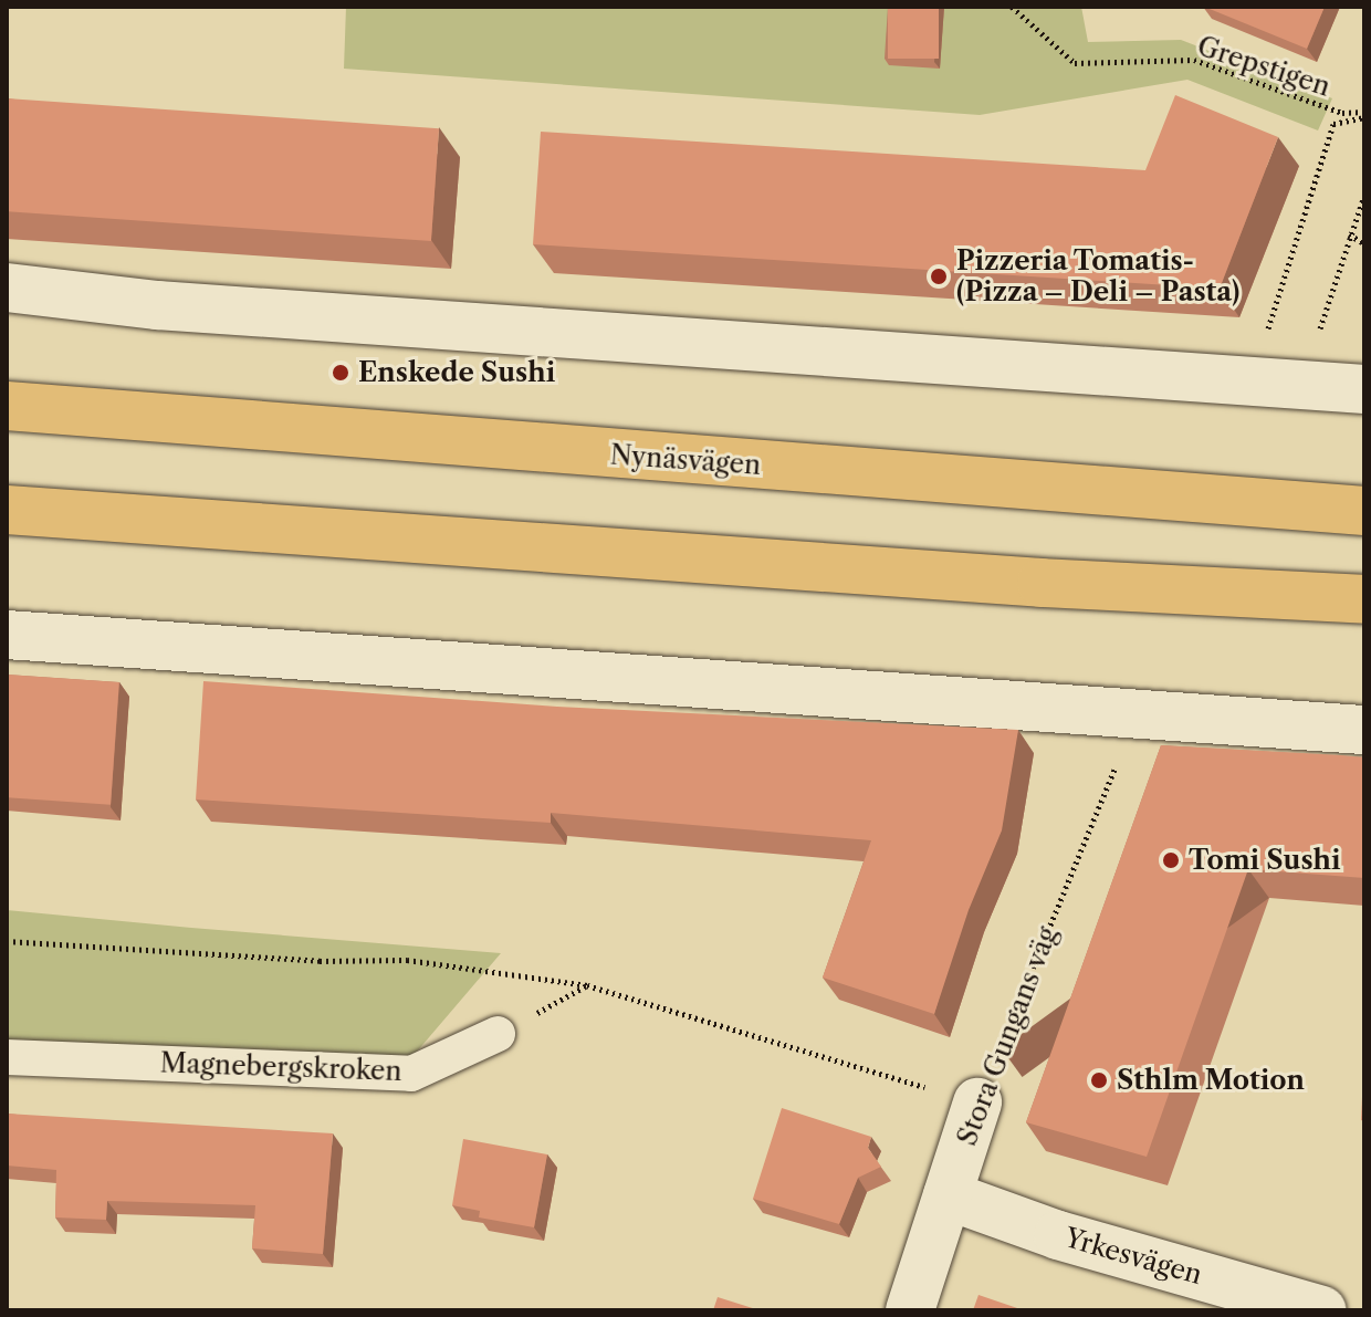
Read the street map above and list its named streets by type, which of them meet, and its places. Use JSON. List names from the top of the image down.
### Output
{
  "streets": {
    "highway": ["Nynäsvägen"],
    "street": ["Stora Gungans väg", "Yrkesvägen"],
    "lane": ["Magnebergskroken"],
    "path": ["Grepstigen"]
  },
  "crossings": [
    ["Stora Gungans väg", "Yrkesvägen"]
  ],
  "places": [
    "Pizzeria Tomatis- (Pizza – Deli – Pasta)",
    "Enskede Sushi",
    "Tomi Sushi",
    "Sthlm Motion"
  ]
}
